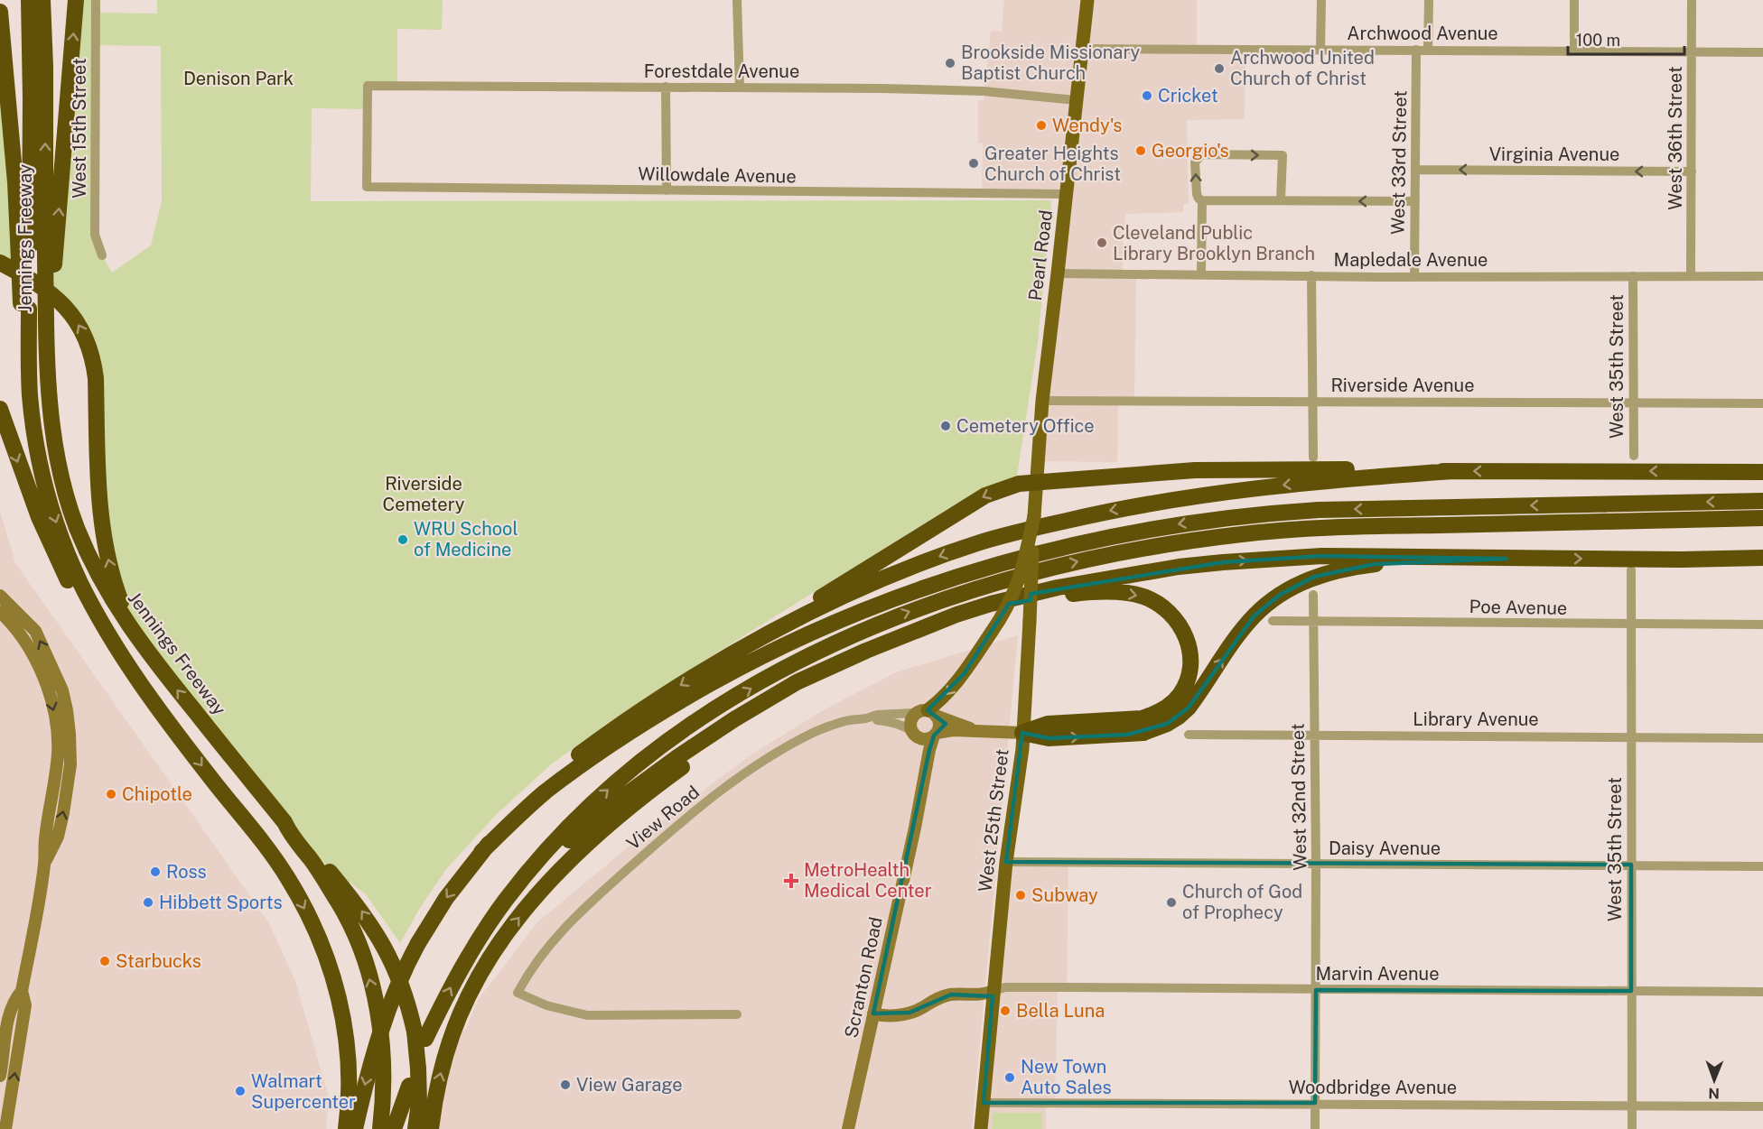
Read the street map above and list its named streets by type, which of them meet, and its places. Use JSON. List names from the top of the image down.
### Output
{
  "streets": {
    "highway": ["Jennings Freeway"],
    "main road": ["Pearl Road", "West 25th Street"],
    "street": [
      "Archwood Avenue",
      "Forestdale Avenue",
      "West 15th Street",
      "West 36th Street",
      "Virginia Avenue",
      "West 33rd Street",
      "Willowdale Avenue",
      "Mapledale Avenue",
      "West 35th Street",
      "Riverside Avenue",
      "Poe Avenue",
      "Library Avenue",
      "West 32nd Street",
      "View Road",
      "Daisy Avenue",
      "Marvin Avenue",
      "Scranton Road",
      "Woodbridge Avenue"
    ]
  },
  "crossings": [
    ["Archwood Avenue", "West 36th Street"],
    ["Archwood Avenue", "West 33rd Street"],
    ["Archwood Avenue", "Pearl Road"],
    ["Forestdale Avenue", "Willowdale Avenue"],
    ["Forestdale Avenue", "Pearl Road"],
    ["West 36th Street", "Virginia Avenue"],
    ["West 36th Street", "Mapledale Avenue"],
    ["Virginia Avenue", "West 33rd Street"],
    ["West 33rd Street", "Mapledale Avenue"],
    ["Willowdale Avenue", "Pearl Road"],
    ["Pearl Road", "Mapledale Avenue"],
    ["Pearl Road", "Riverside Avenue"],
    ["Pearl Road", "West 25th Street"],
    ["Mapledale Avenue", "West 35th Street"],
    ["West 35th Street", "Riverside Avenue"],
    ["West 35th Street", "Poe Avenue"],
    ["West 35th Street", "Library Avenue"],
    ["West 35th Street", "Daisy Avenue"],
    ["West 35th Street", "Marvin Avenue"],
    ["West 35th Street", "Woodbridge Avenue"],
    ["Poe Avenue", "West 32nd Street"],
    ["Library Avenue", "West 32nd Street"],
    ["West 32nd Street", "Daisy Avenue"],
    ["West 32nd Street", "Marvin Avenue"],
    ["West 32nd Street", "Woodbridge Avenue"],
    ["View Road", "Scranton Road"],
    ["West 25th Street", "Daisy Avenue"],
    ["West 25th Street", "Marvin Avenue"],
    ["West 25th Street", "Woodbridge Avenue"]
  ],
  "one_way": ["Virginia Avenue"],
  "parks": ["Denison Park", "Riverside Cemetery"],
  "places": {
    "other": [
      "Brookside Missionary Baptist Church",
      "Archwood United Church of Christ",
      "Cricket",
      "Wendy's",
      "Georgio's",
      "Greater Heights Church of Christ",
      "Cleveland Public Library Brooklyn Branch",
      "Cemetery Office",
      "WRU School of Medicine",
      "Chipotle",
      "Ross",
      "Subway",
      "Hibbett Sports",
      "Church of God of Prophecy",
      "Starbucks",
      "Bella Luna",
      "New Town Auto Sales",
      "View Garage",
      "Walmart Supercenter"
    ],
    "health": ["MetroHealth Medical Center"]
  },
  "scale_bar": "100 m",
  "north": "bottom"
}
